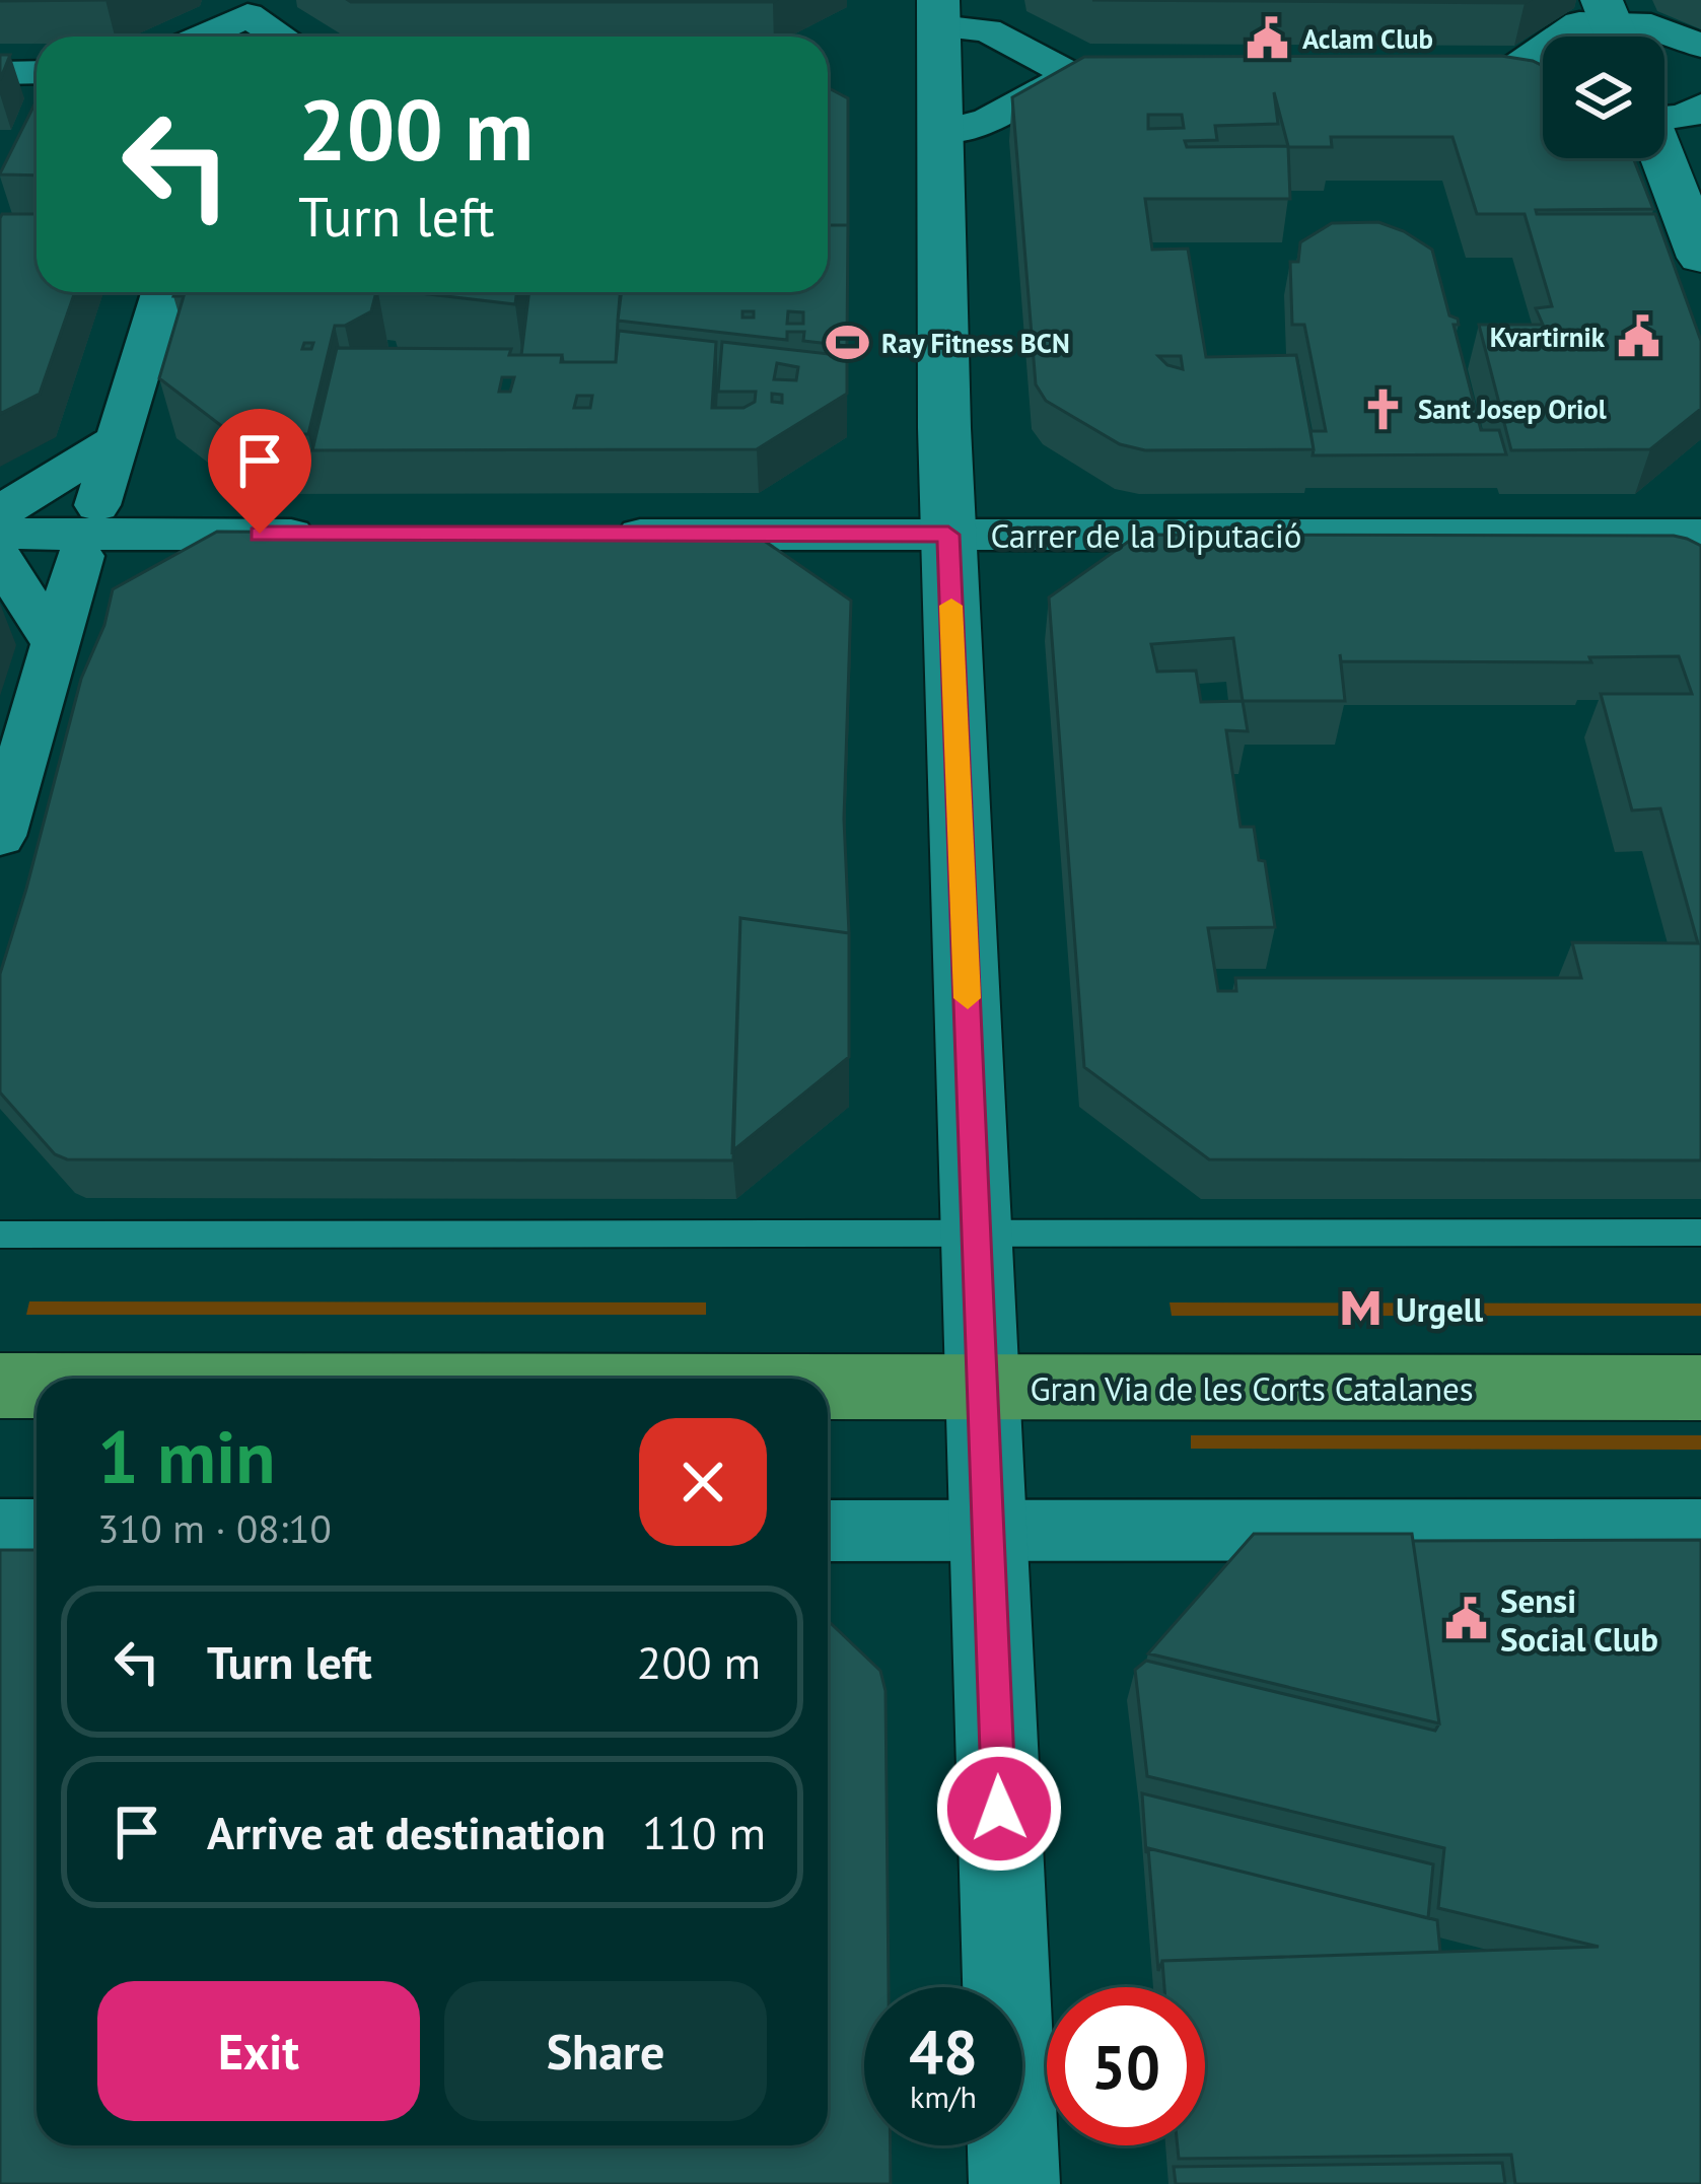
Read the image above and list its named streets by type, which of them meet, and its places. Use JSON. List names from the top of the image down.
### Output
{
  "streets": {
    "main road": ["Gran Via de les Corts Catalanes"],
    "street": ["Carrer de la Diputació"]
  },
  "places": {
    "public building": ["Aclam Club", "Kvartirnik", "Sensi Social Club"],
    "sports": ["Ray Fitness BCN"],
    "church": ["Sant Josep Oriol"],
    "metro station": ["Urgell"]
  },
  "page": {
    "turn": ["200 m", "Turn left"],
    "heading": ["1 min", "310 m · 08:10"],
    "list": [
      {
        "name": "Turn left",
        "value": "200 m"
      },
      {
        "name": "Arrive at destination",
        "value": "110 m"
      }
    ],
    "buttons": ["Exit", "Share"],
    "speed": "48 km/h",
    "limit": "50"
  }
}
